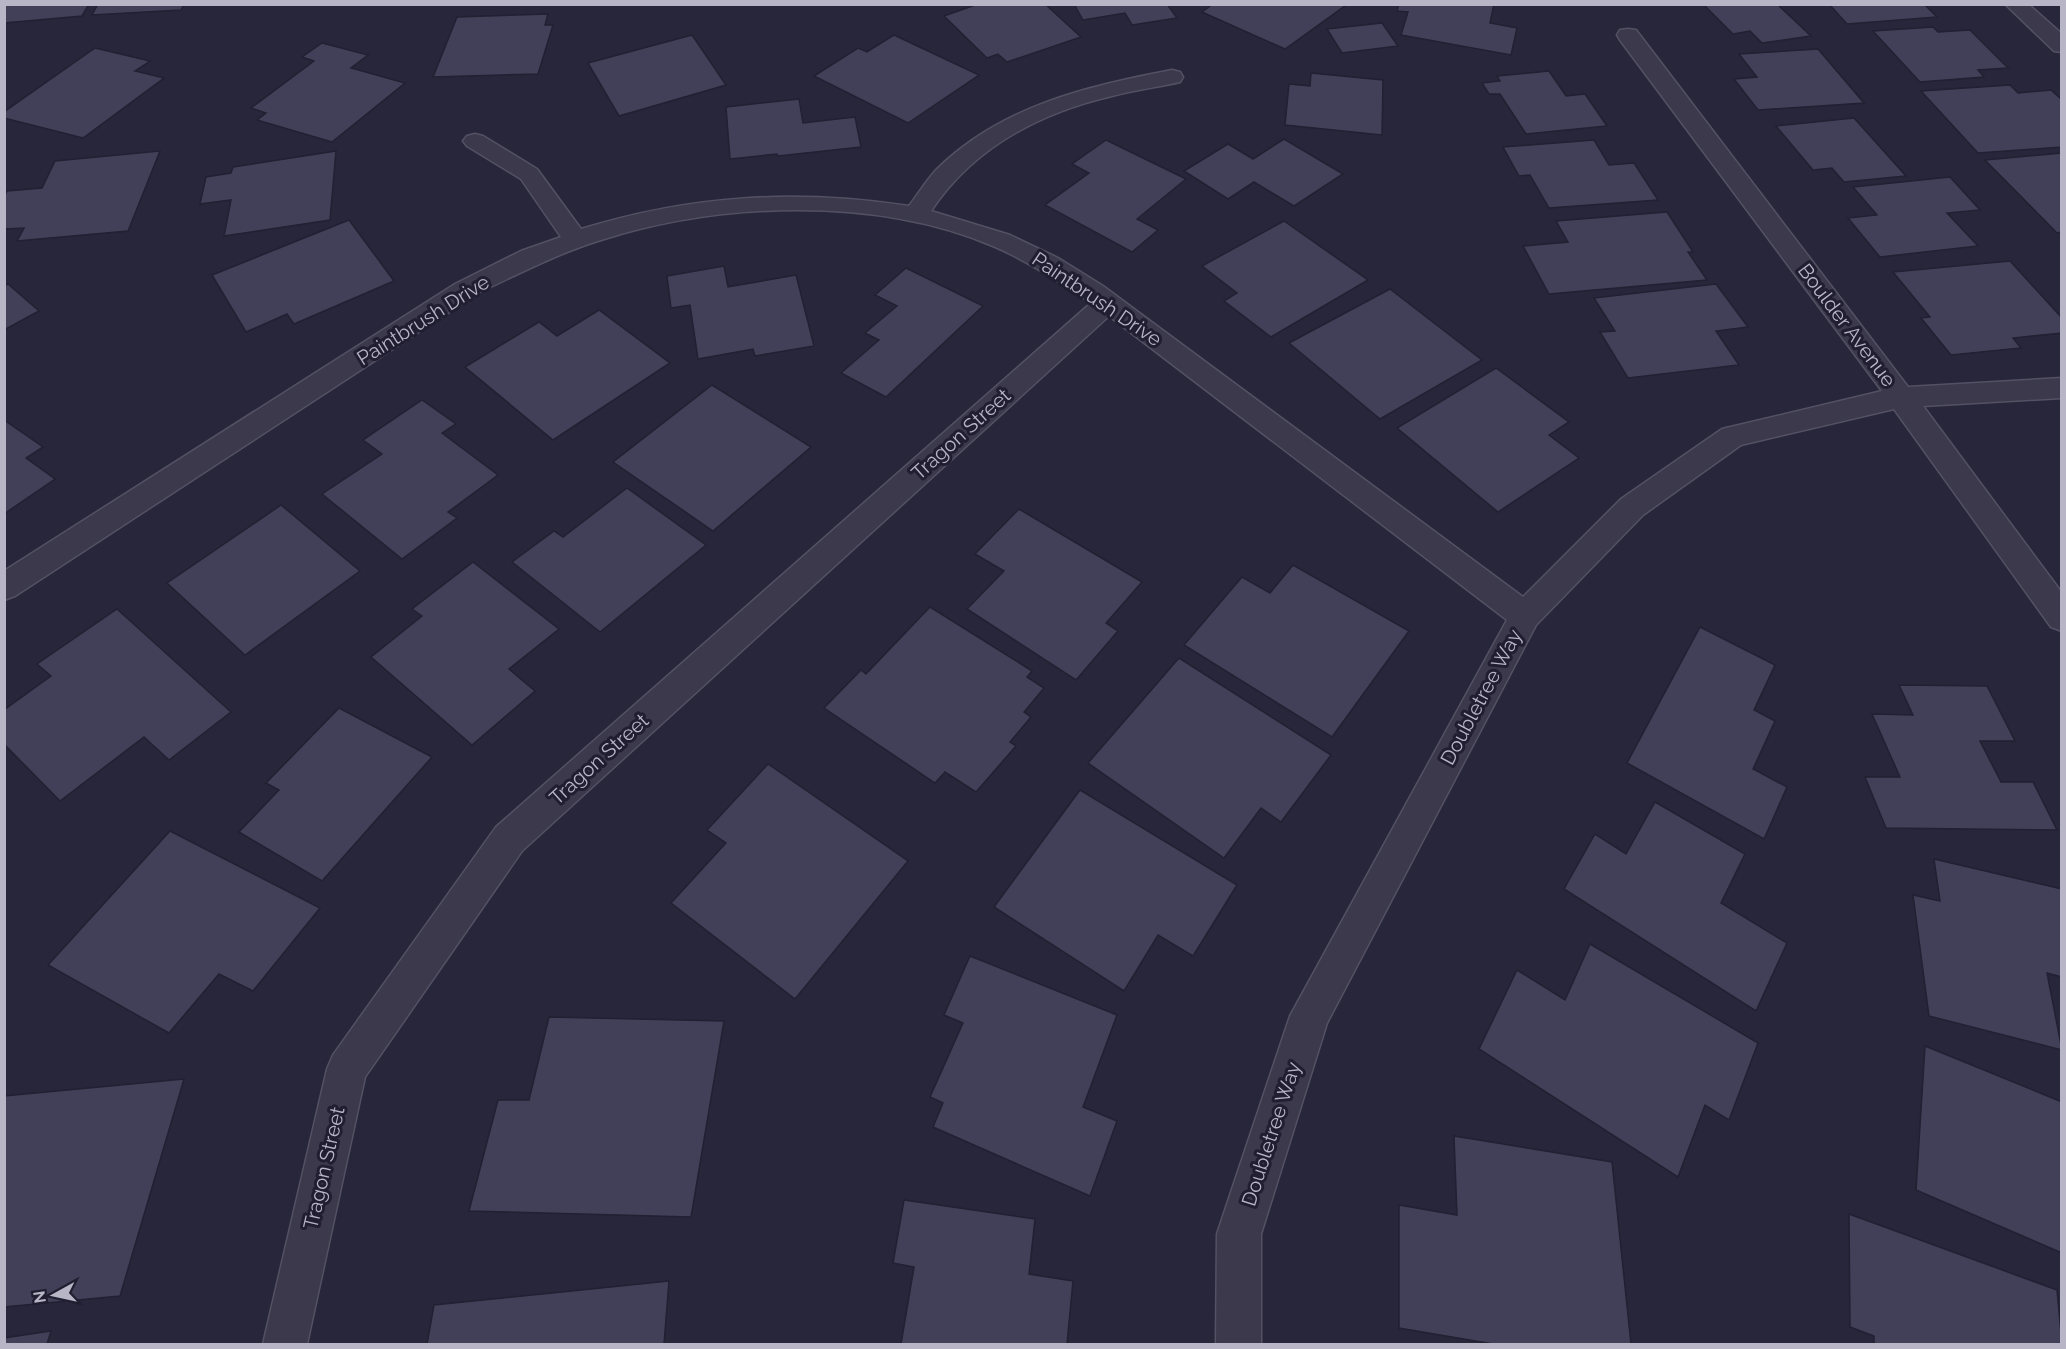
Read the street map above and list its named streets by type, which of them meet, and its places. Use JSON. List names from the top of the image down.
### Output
{
  "streets": {
    "street": [
      "Paintbrush Drive",
      "Boulder Avenue",
      "Tragon Street",
      "Doubletree Way"
    ]
  },
  "crossings": [
    ["Paintbrush Drive", "Tragon Street"],
    ["Paintbrush Drive", "Doubletree Way"],
    ["Boulder Avenue", "Doubletree Way"]
  ],
  "north": "left"
}
